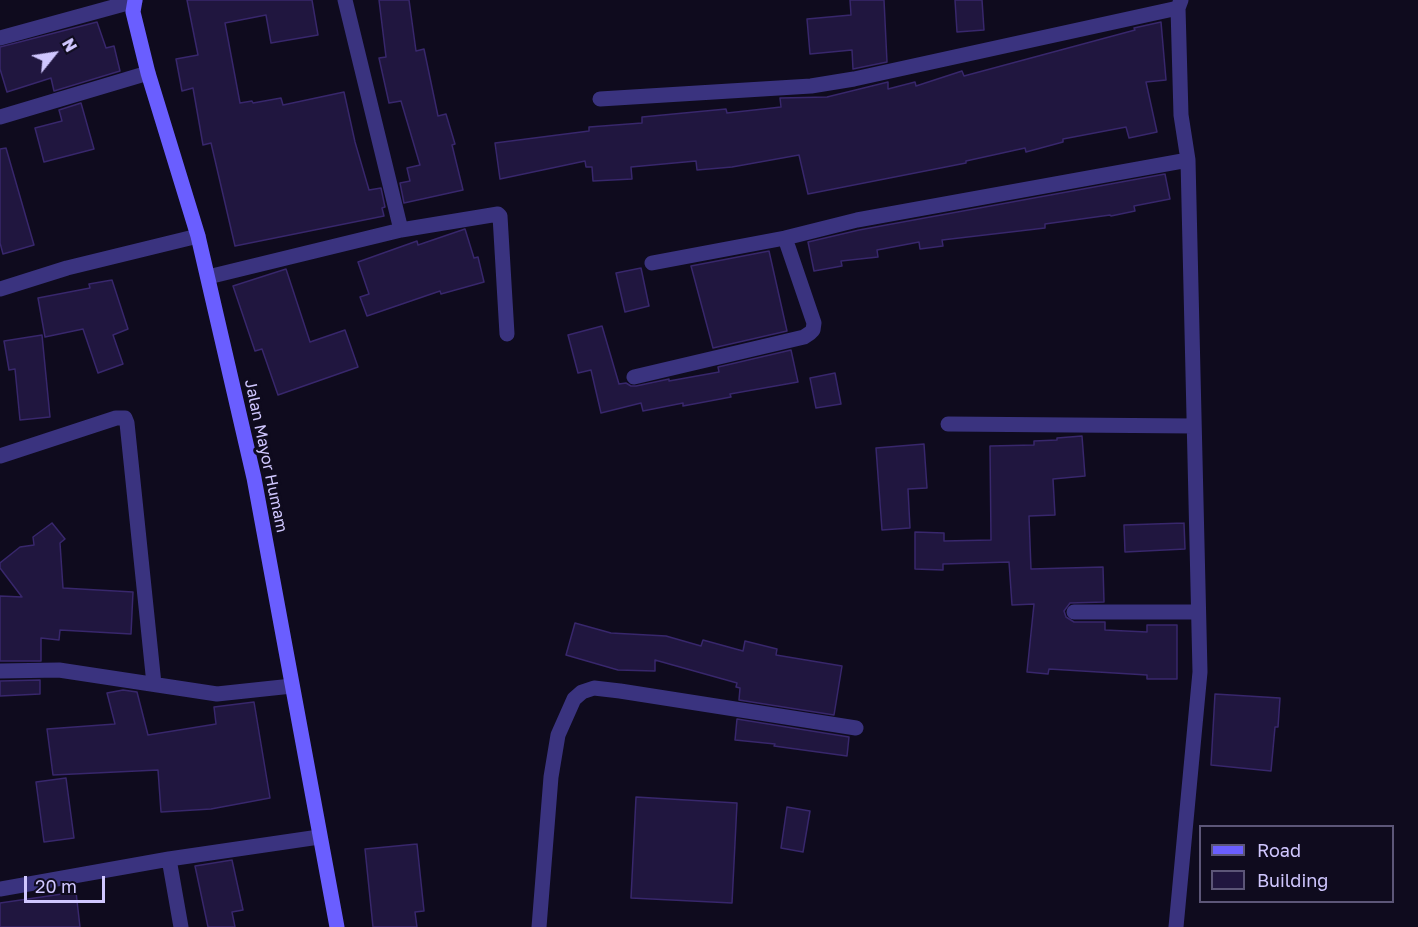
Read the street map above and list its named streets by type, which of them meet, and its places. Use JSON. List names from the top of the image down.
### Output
{
  "streets": {
    "main road": ["Jalan Mayor Humam"]
  },
  "legend": ["Road", "Building"],
  "scale_bar": "20 m",
  "north": "top right"
}
